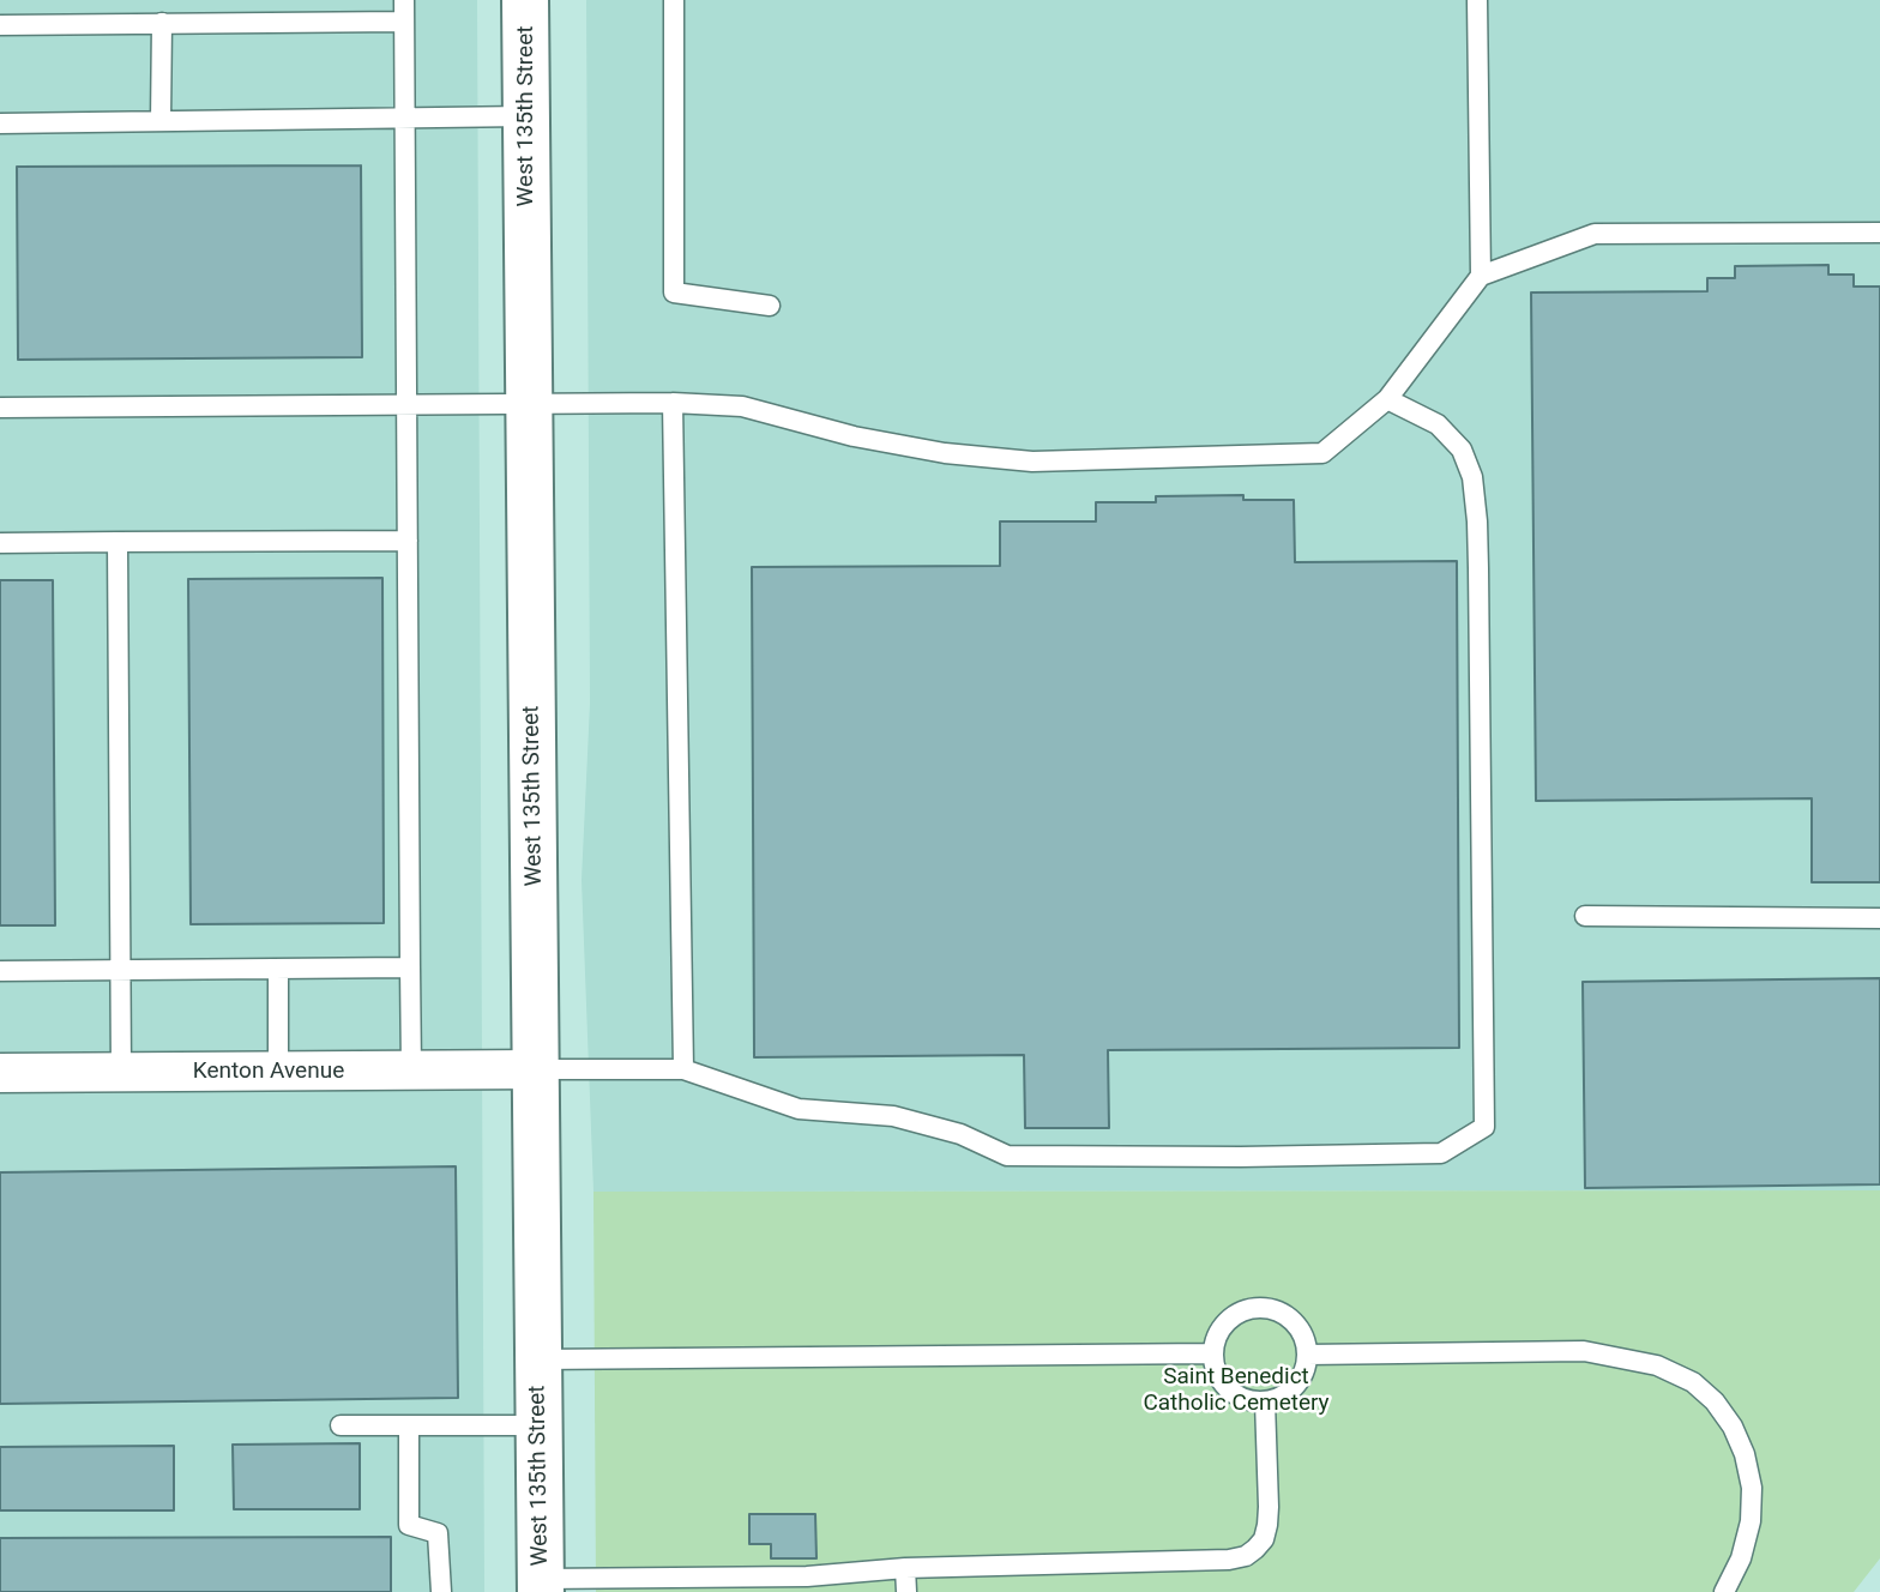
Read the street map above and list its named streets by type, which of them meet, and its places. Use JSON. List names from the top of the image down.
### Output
{
  "streets": {
    "street": ["West 135th Street", "Kenton Avenue"]
  },
  "crossings": [
    ["West 135th Street", "Kenton Avenue"]
  ],
  "parks": ["Saint Benedict Catholic Cemetery"]
}
